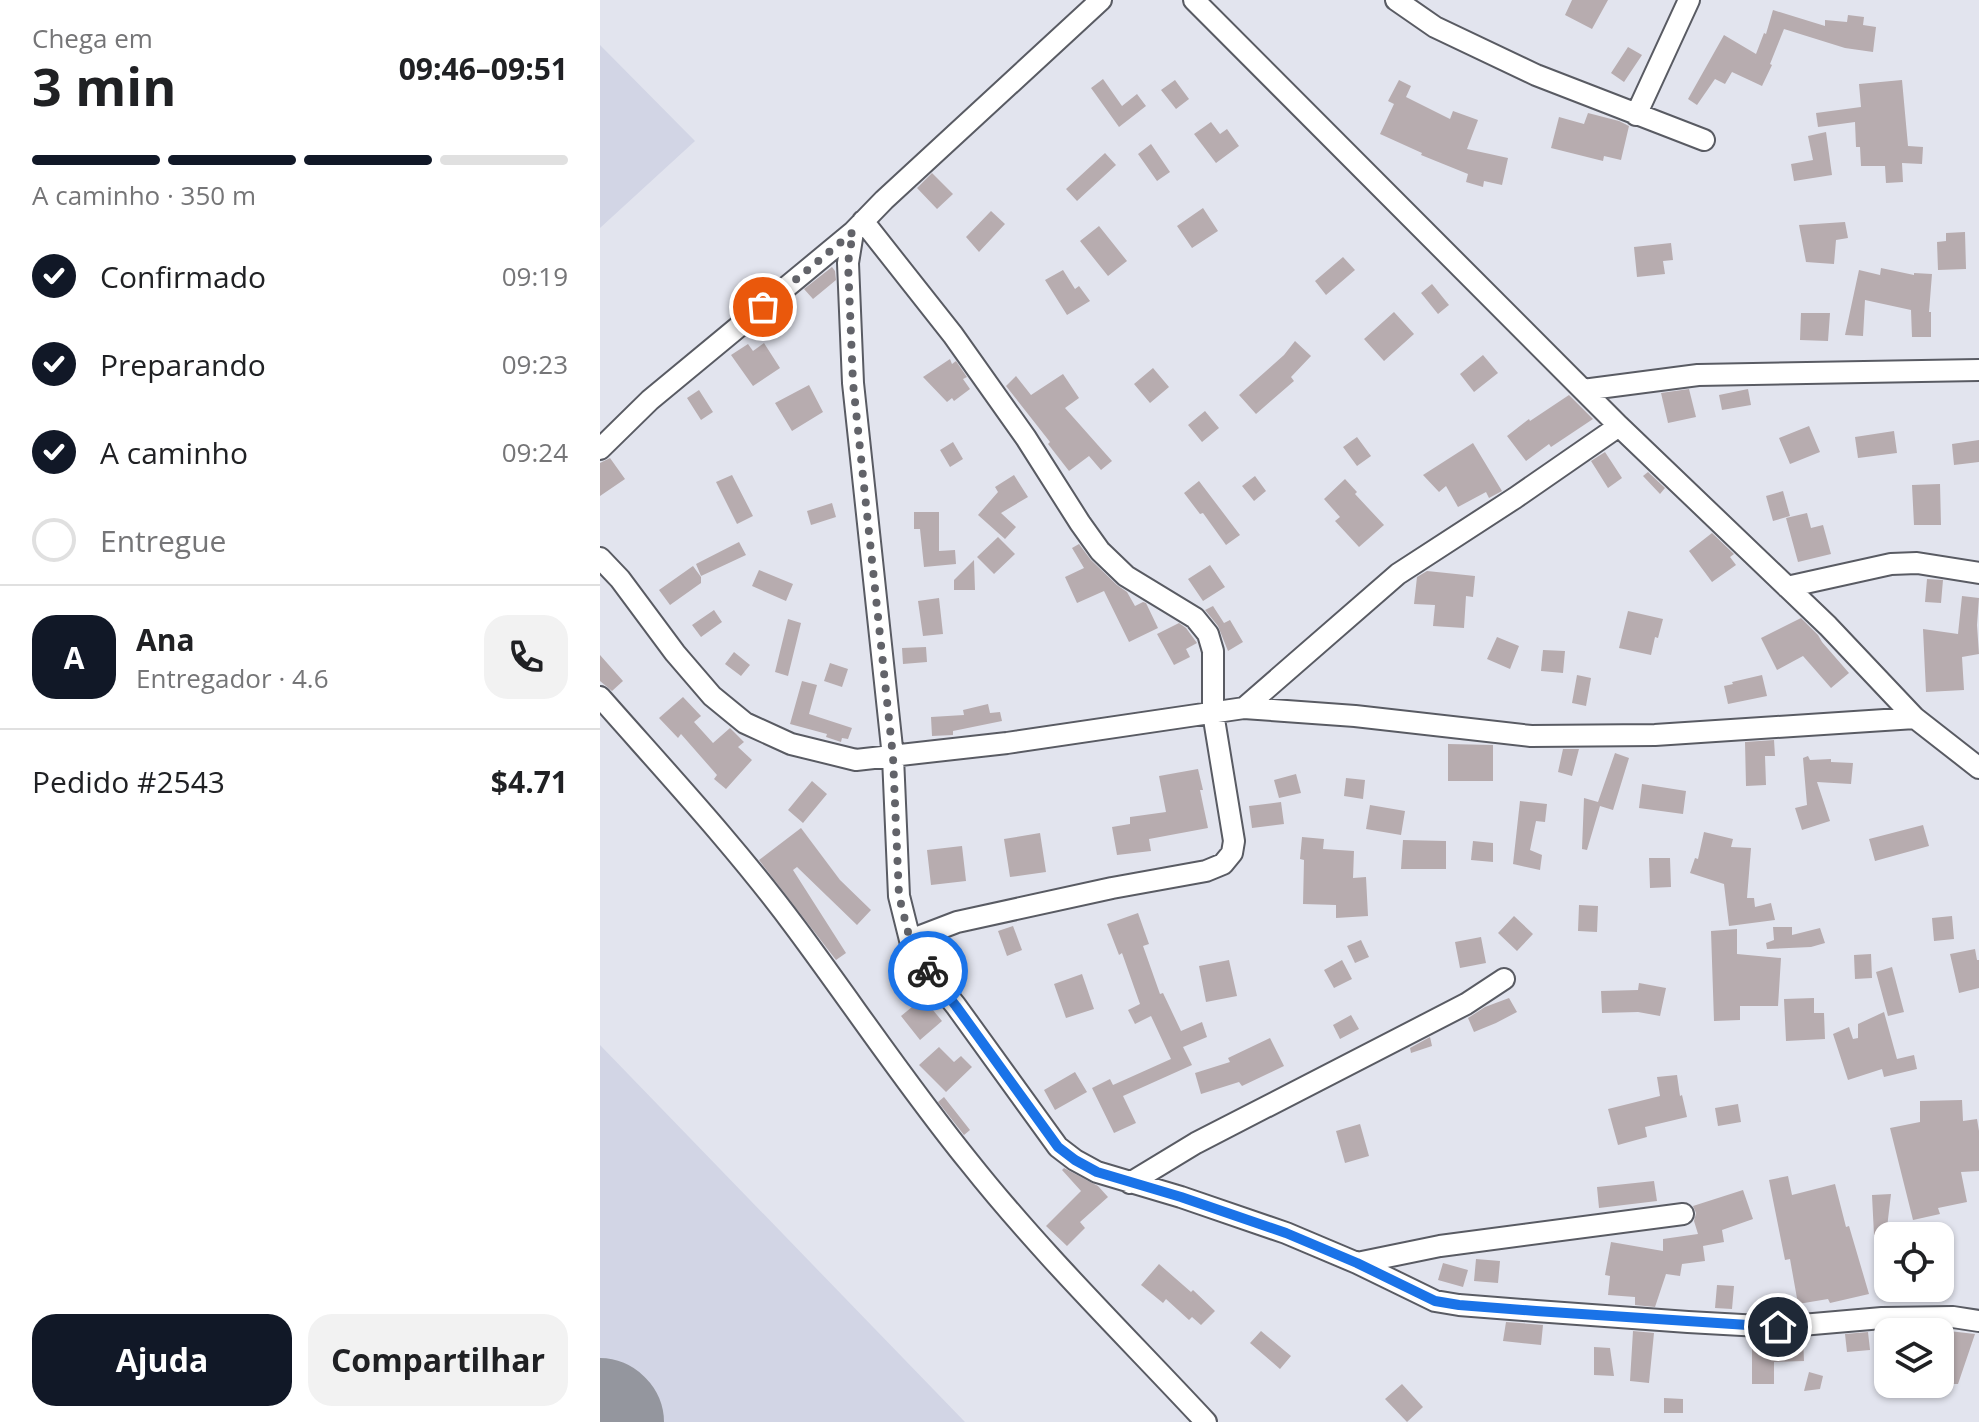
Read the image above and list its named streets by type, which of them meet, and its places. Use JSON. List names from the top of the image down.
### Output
{
  "page": {
    "heading": ["3 min", "Chega em", "09:46–09:51"],
    "panel": [
      "Ana",
      "Entregador · 4.6",
      "Pedido #2543",
      "$4.71"
    ],
    "bar": "A caminho · 350 m",
    "list": [
      ["Confirmado", "09:19"],
      ["Preparando", "09:23"],
      ["A caminho", "09:24"],
      "Entregue"
    ],
    "round": "A",
    "buttons": ["Ajuda", "Compartilhar"]
  }
}
